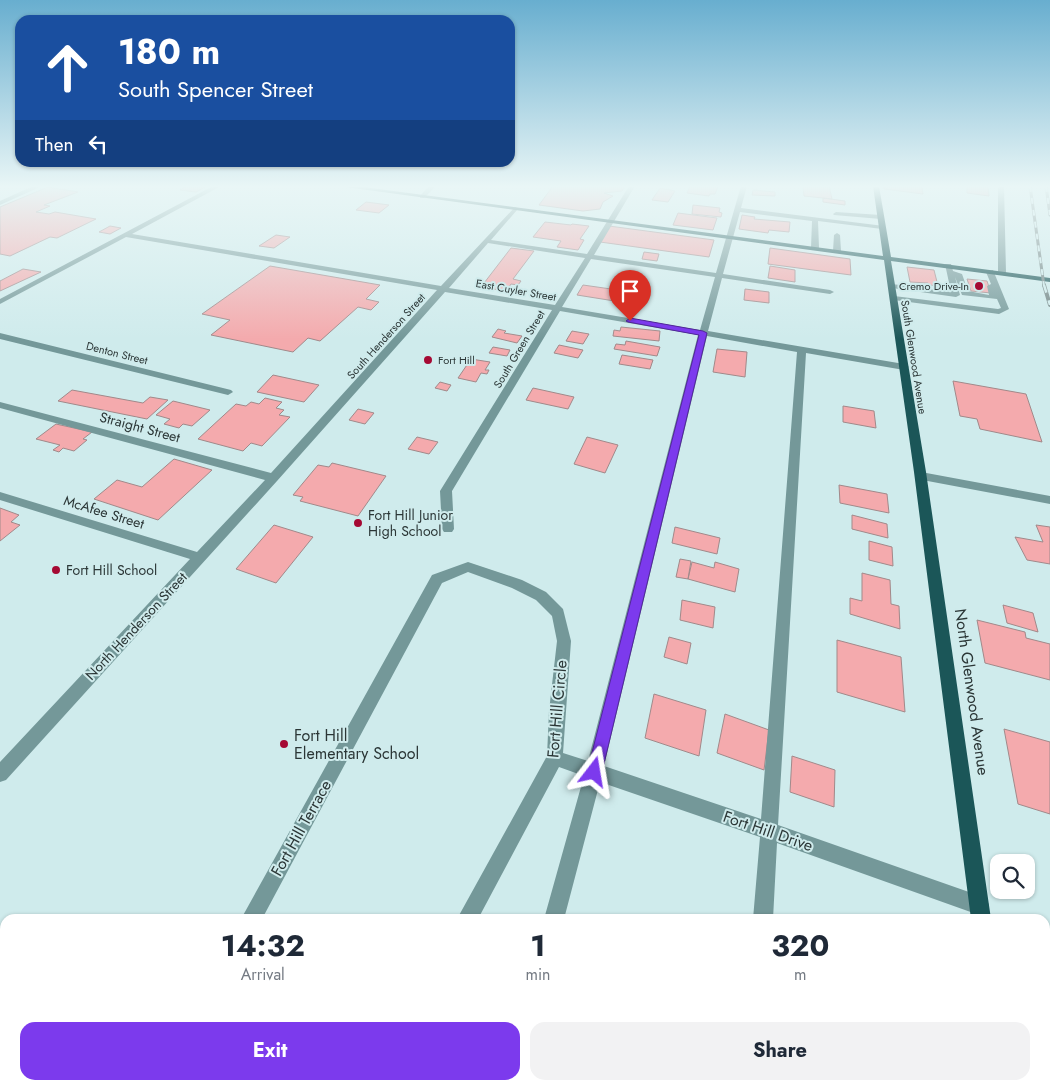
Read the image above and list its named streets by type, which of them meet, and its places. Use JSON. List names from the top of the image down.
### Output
{
  "streets": {
    "main road": ["South Glenwood Avenue", "North Glenwood Avenue"],
    "street": [
      "East Cuyler Street",
      "South Henderson Street",
      "South Green Street",
      "Denton Street",
      "Straight Street",
      "McAfee Street",
      "North Henderson Street",
      "Fort Hill Circle",
      "Fort Hill Terrace",
      "Fort Hill Drive"
    ]
  },
  "crossings": [
    ["East Cuyler Street", "South Henderson Street"],
    ["East Cuyler Street", "South Green Street"],
    ["East Cuyler Street", "South Glenwood Avenue"],
    ["South Henderson Street", "Straight Street"],
    ["South Henderson Street", "North Henderson Street"],
    ["South Glenwood Avenue", "North Glenwood Avenue"],
    ["Straight Street", "North Henderson Street"],
    ["McAfee Street", "North Henderson Street"],
    ["North Glenwood Avenue", "Fort Hill Drive"],
    ["Fort Hill Circle", "Fort Hill Terrace"],
    ["Fort Hill Circle", "Fort Hill Drive"]
  ],
  "places": [
    "Cremo Drive-In",
    "Fort Hill",
    "Fort Hill Junior High School",
    "Fort Hill School",
    "Fort Hill Elementary School"
  ],
  "page": {
    "turn": ["180 m", "South Spencer Street"],
    "then": "Then",
    "eta": [
      "14:32",
      "Arrival",
      "1",
      "min",
      "320",
      "m"
    ],
    "buttons": ["Exit", "Share"]
  }
}
